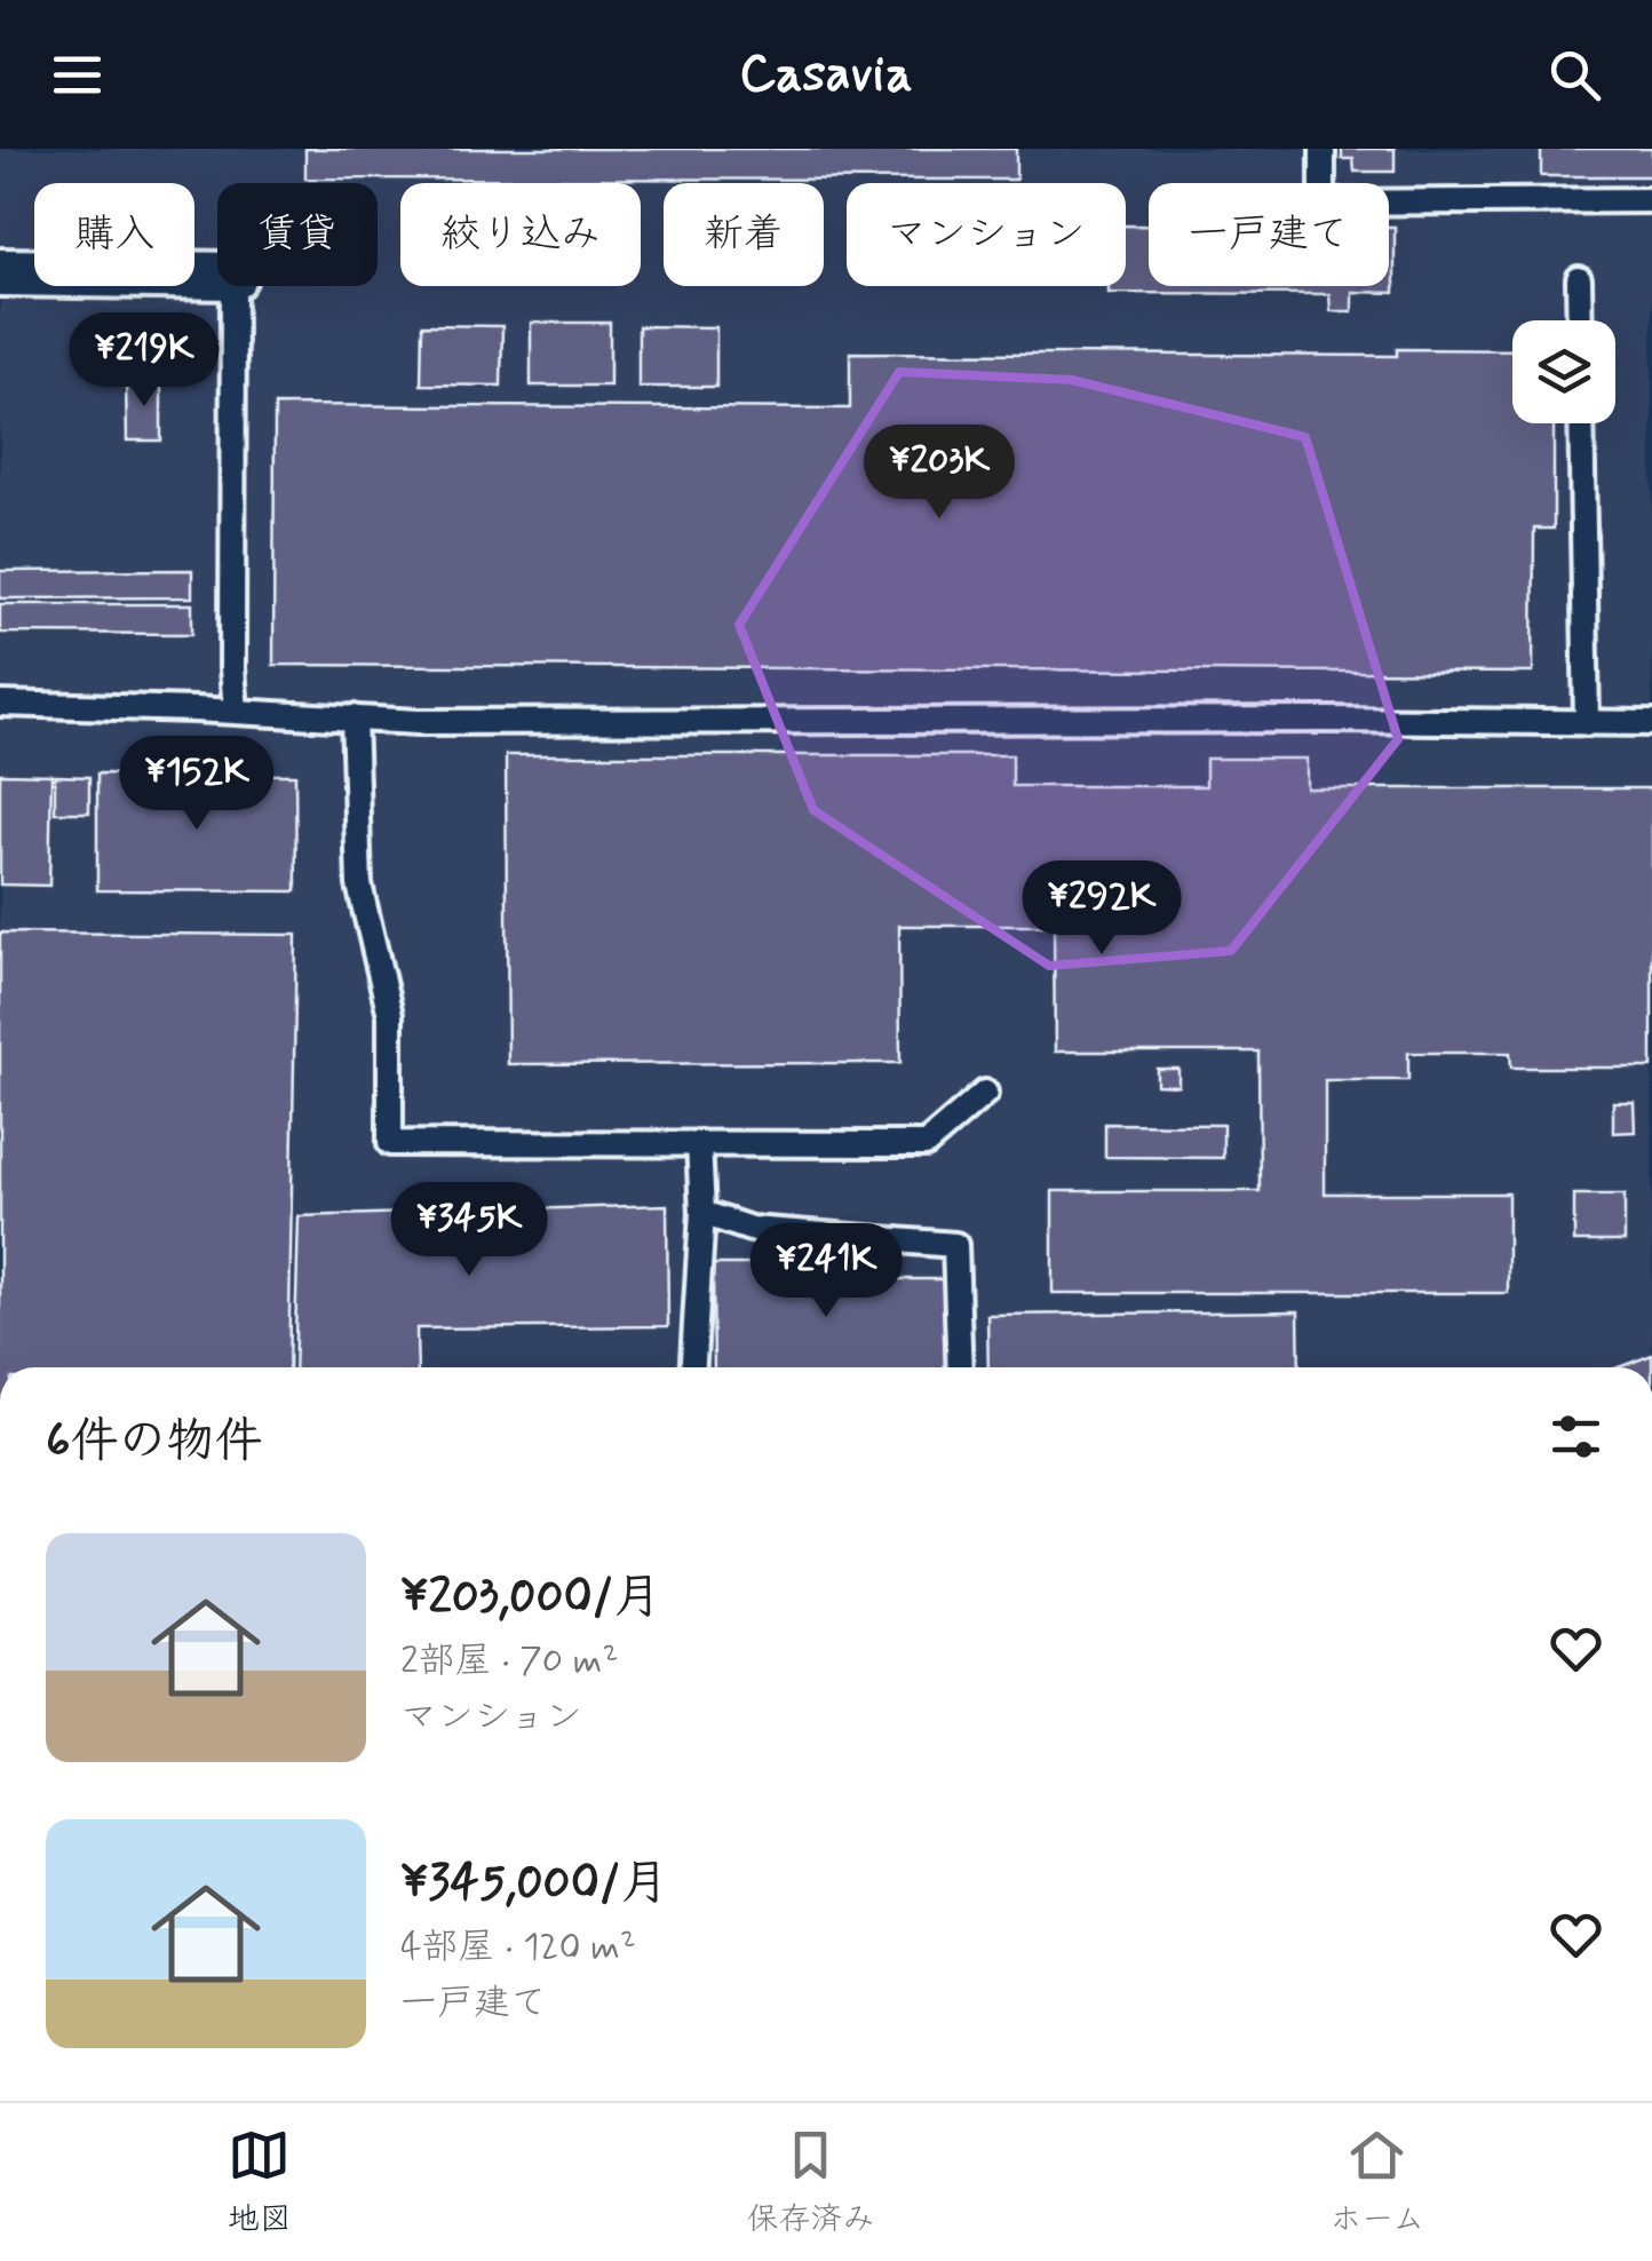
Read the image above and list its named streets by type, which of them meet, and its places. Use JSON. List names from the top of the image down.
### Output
{
  "page": {
    "header": "Casavia",
    "chip": [
      "購入",
      "賃貸",
      "絞り込み",
      "新着",
      "マンション",
      "一戸建て"
    ],
    "price": [
      "¥219K",
      "¥203K",
      "¥152K",
      "¥292K",
      "¥345K",
      "¥241K"
    ],
    "heading": "6件の物件",
    "list": [
      {
        "name": "¥203,000/月",
        "note": "2部屋 · 70 m² · マンション"
      },
      {
        "name": "¥345,000/月",
        "note": "4部屋 · 120 m² · 一戸建て"
      }
    ],
    "tabs": ["地図", "保存済み", "ホーム"]
  }
}
